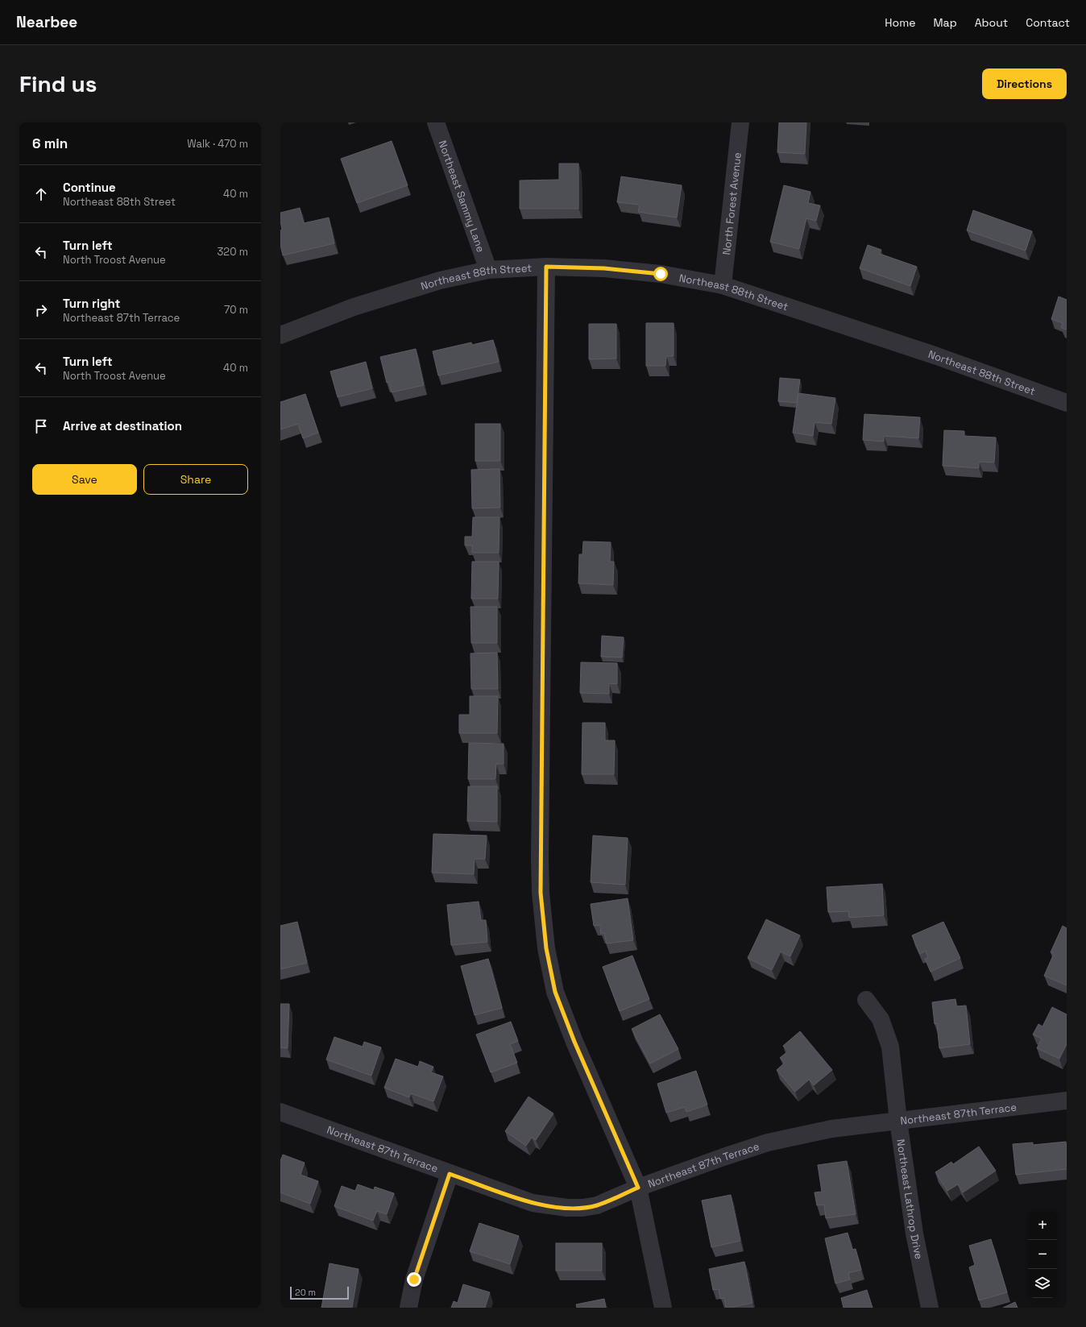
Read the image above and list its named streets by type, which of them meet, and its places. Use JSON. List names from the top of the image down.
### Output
{
  "streets": {
    "street": [
      "Northeast Sammy Lane",
      "North Forest Avenue",
      "Northeast 88th Street",
      "Northeast 87th Terrace",
      "Northeast Lathrop Drive"
    ]
  },
  "crossings": [
    ["Northeast Sammy Lane", "Northeast 88th Street"],
    ["North Forest Avenue", "Northeast 88th Street"],
    ["Northeast 87th Terrace", "Northeast Lathrop Drive"]
  ],
  "scale_bar": "20 m",
  "page": {
    "header": "Nearbee",
    "nav": [
      "Home",
      "Map",
      "About",
      "Contact"
    ],
    "buttons": [
      "Directions",
      ["Save", "Share"]
    ],
    "title": "Find us",
    "heading": ["6 min", "Walk · 470 m"],
    "list": [
      ["Continue", "Northeast 88th Street", "40 m"],
      ["Turn left", "North Troost Avenue", "320 m"],
      ["Turn right", "Northeast 87th Terrace", "70 m"],
      ["Turn left", "North Troost Avenue", "40 m"],
      "Arrive at destination"
    ],
    "map_buttons": ["+", "−"],
    "scale": "20 m"
  }
}
